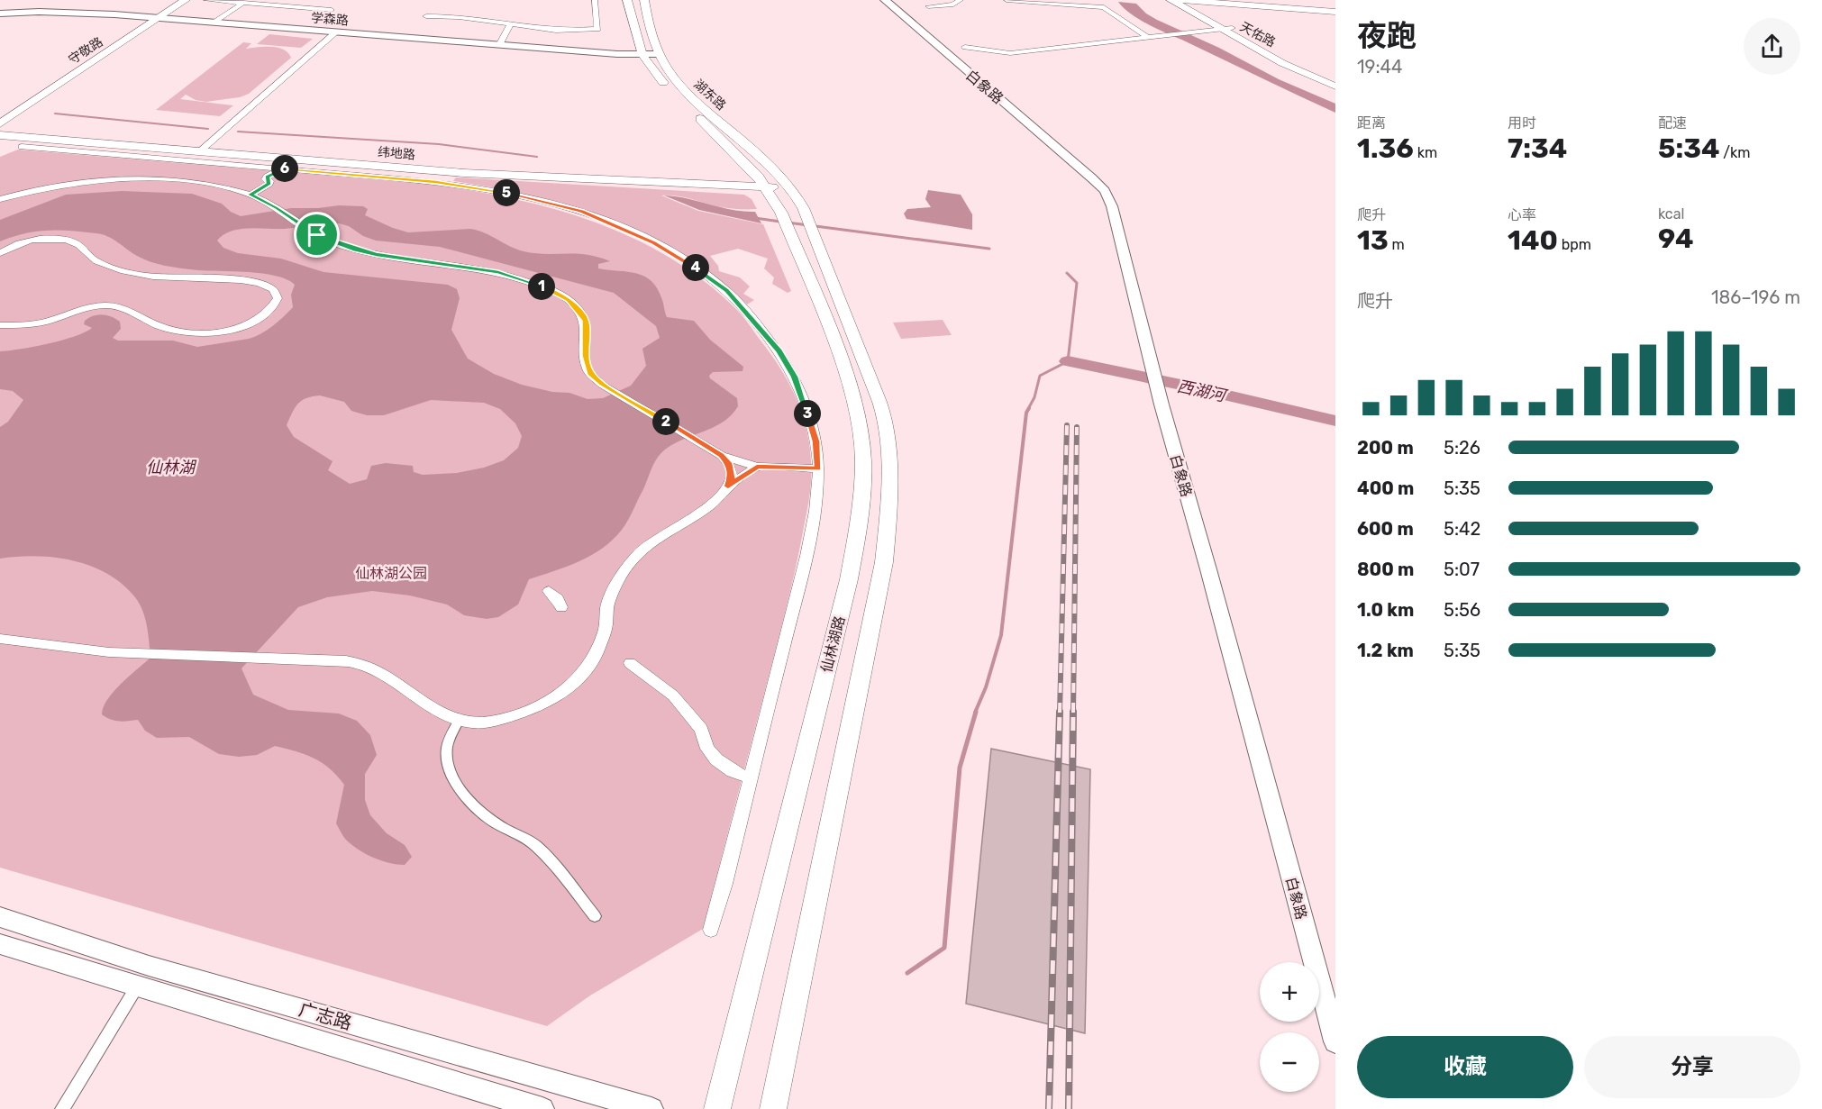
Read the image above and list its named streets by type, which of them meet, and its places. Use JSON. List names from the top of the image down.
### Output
{
  "streets": {
    "main road": [
      "天佑路",
      "守敬路",
      "湖东路",
      "纬地路",
      "仙林湖路"
    ],
    "street": ["学森路", "白象路", "广志路"]
  },
  "crossings": [
    ["学森路", "守敬路"],
    ["学森路", "湖东路"],
    ["守敬路", "纬地路"],
    ["湖东路", "纬地路"],
    ["湖东路", "仙林湖路"],
    ["纬地路", "仙林湖路"]
  ],
  "water": ["西湖河", "仙林湖"],
  "parks": ["仙林湖公园"],
  "page": {
    "heading": ["夜跑", "19:44"],
    "stats": [
      ["距离", "1.36 km"],
      ["用时", "7:34"],
      ["配速", "5:34 /km"],
      ["爬升", "13 m"],
      ["心率", "140 bpm"],
      ["kcal", "94"]
    ],
    "pins": [
      "6",
      "5",
      "4",
      "1",
      "3",
      "2"
    ],
    "chart": ["爬升", "186–196 m"],
    "list": [
      {
        "name": "200 m",
        "note": "5:26"
      },
      {
        "name": "400 m",
        "note": "5:35"
      },
      {
        "name": "600 m",
        "note": "5:42"
      },
      {
        "name": "800 m",
        "note": "5:07"
      },
      {
        "name": "1.0 km",
        "note": "5:56"
      },
      {
        "name": "1.2 km",
        "note": "5:35"
      }
    ],
    "map_buttons": ["+", "−"],
    "buttons": ["收藏", "分享"]
  }
}
